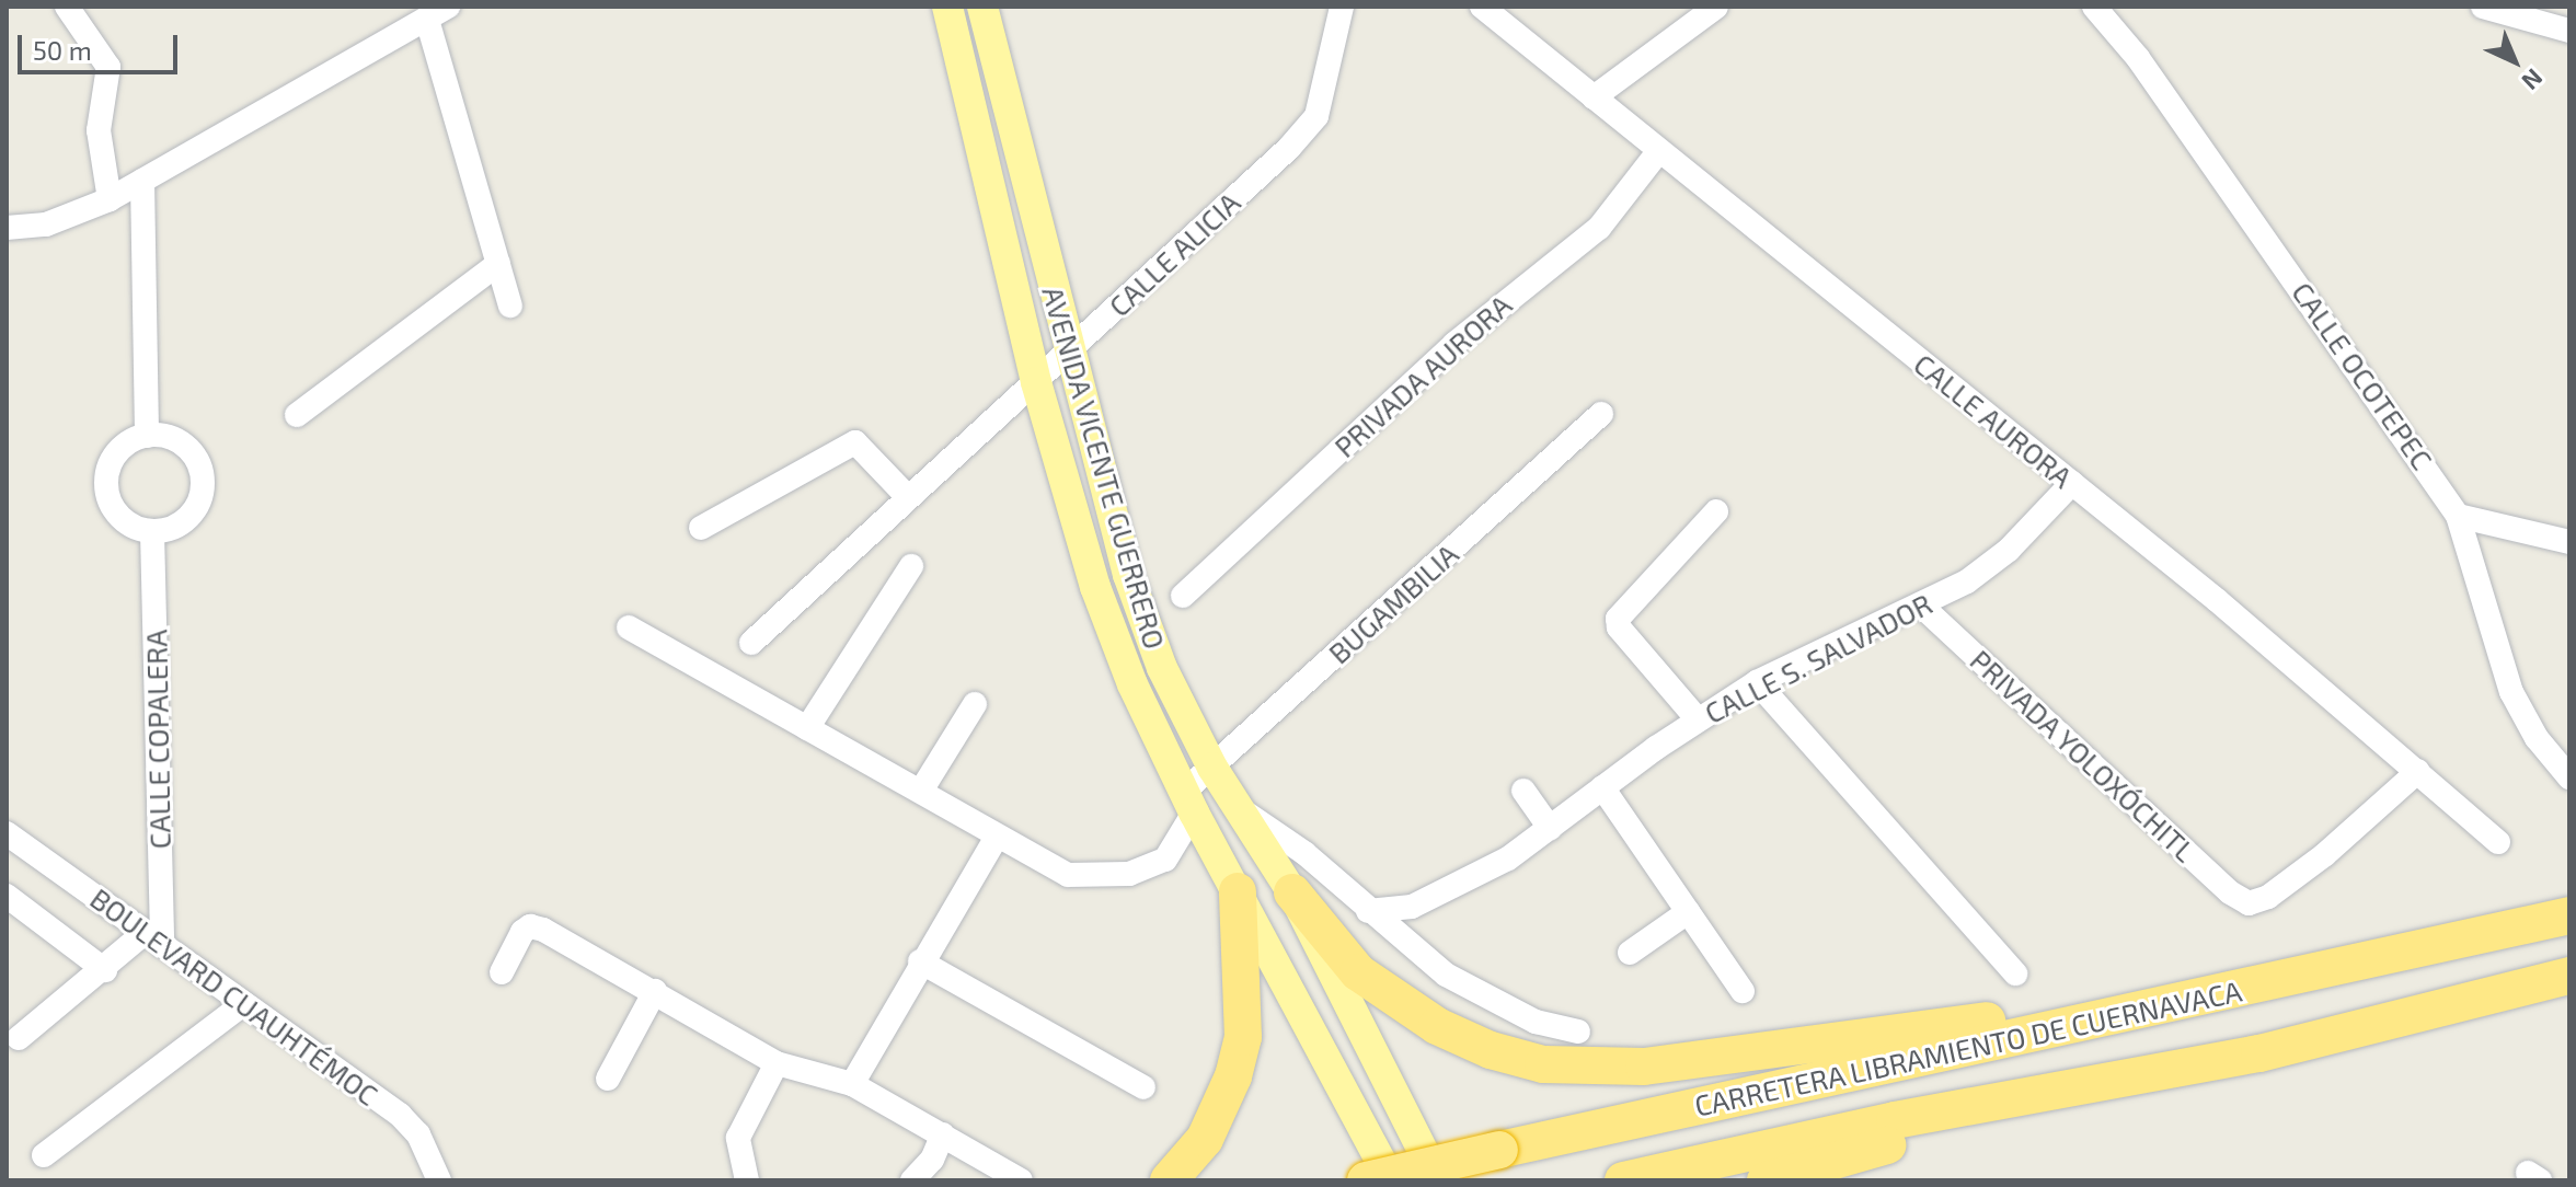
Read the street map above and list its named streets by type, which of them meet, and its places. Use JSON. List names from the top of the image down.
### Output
{
  "streets": {
    "highway": ["CARRETERA LIBRAMIENTO DE CUERNAVACA"],
    "main road": ["AVENIDA VICENTE GUERRERO"],
    "street": [
      "CALLE ALICIA",
      "PRIVADA AURORA",
      "CALLE OCOTEPEC",
      "CALLE AURORA",
      "BUGAMBILIA",
      "CALLE S. SALVADOR",
      "CALLE COPALERA",
      "PRIVADA YOLOXÓCHITL",
      "BOULEVARD CUAUHTÉMOC"
    ]
  },
  "crossings": [
    ["CALLE ALICIA", "AVENIDA VICENTE GUERRERO"],
    ["PRIVADA AURORA", "CALLE AURORA"],
    ["CALLE AURORA", "CALLE S. SALVADOR"],
    ["CALLE AURORA", "PRIVADA YOLOXÓCHITL"],
    ["AVENIDA VICENTE GUERRERO", "BUGAMBILIA"],
    ["CALLE S. SALVADOR", "PRIVADA YOLOXÓCHITL"],
    ["CALLE COPALERA", "BOULEVARD CUAUHTÉMOC"]
  ],
  "scale_bar": "50 m",
  "north": "bottom right"
}
